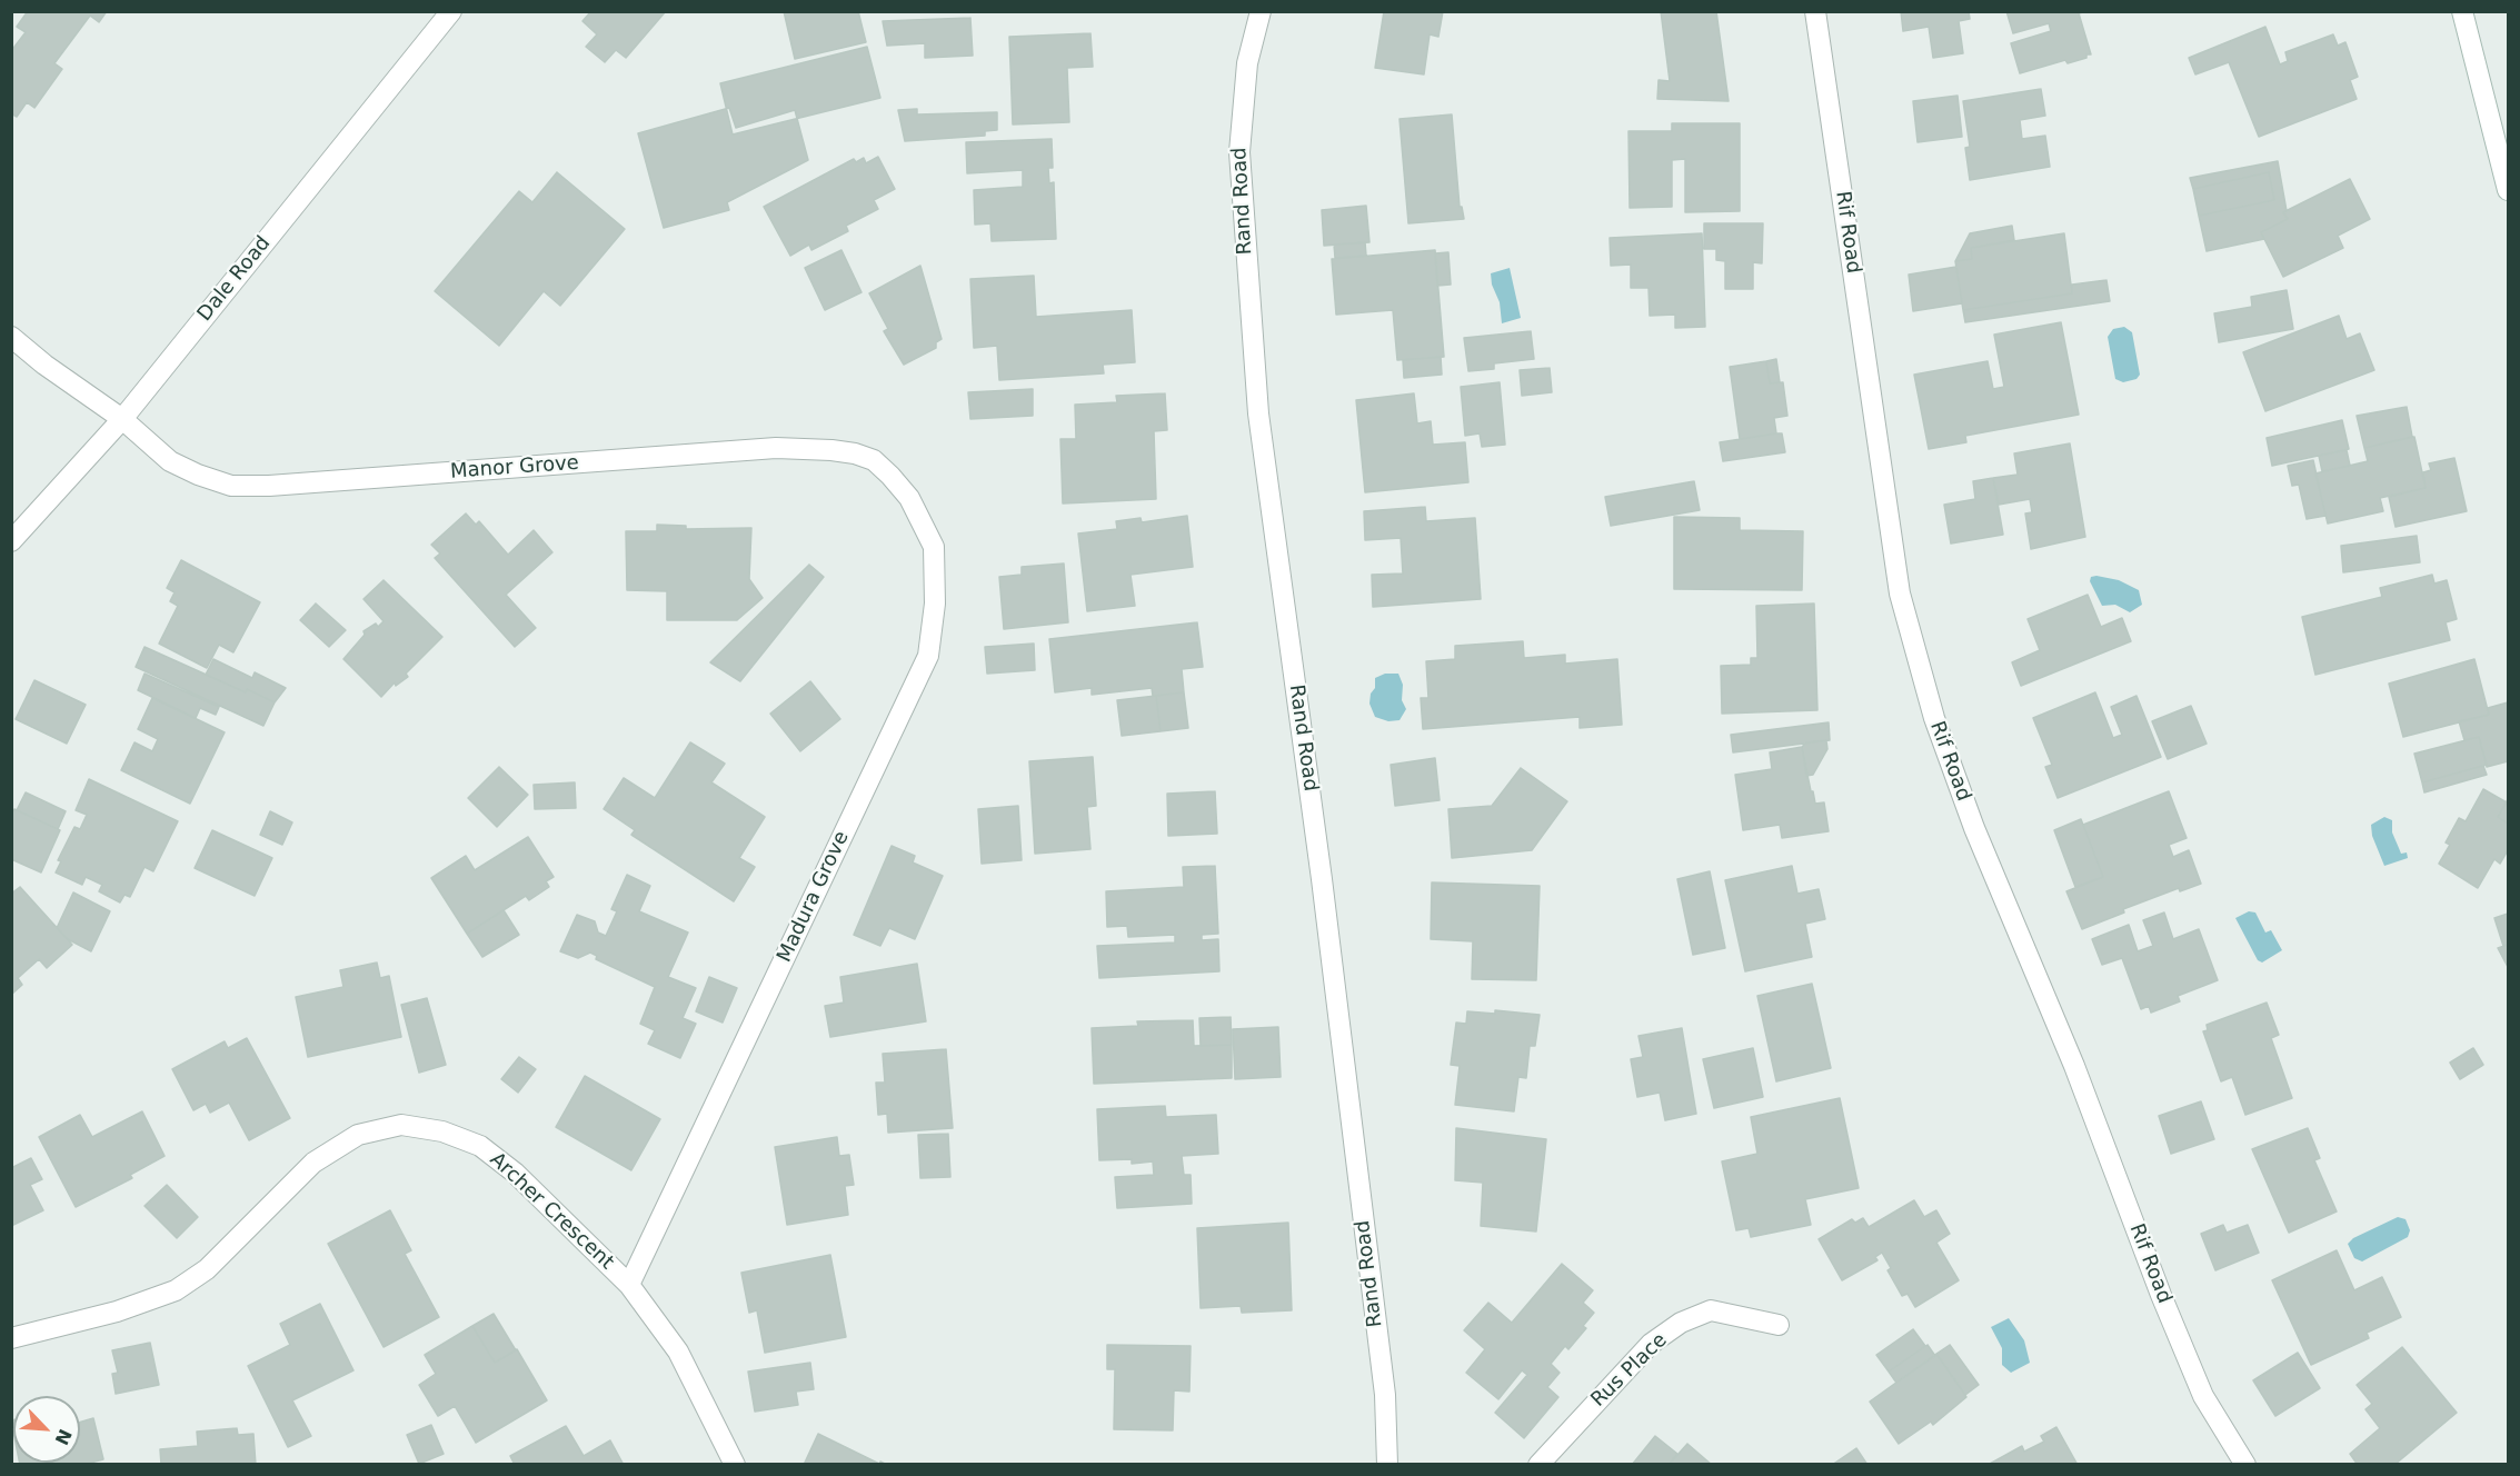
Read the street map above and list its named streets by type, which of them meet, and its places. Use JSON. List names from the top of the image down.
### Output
{
  "streets": {
    "street": [
      "Rand Road",
      "Rif Road",
      "Dale Road",
      "Manor Grove",
      "Madura Grove",
      "Archer Crescent",
      "Rus Place"
    ]
  },
  "crossings": [
    ["Dale Road", "Manor Grove"],
    ["Manor Grove", "Madura Grove"],
    ["Madura Grove", "Archer Crescent"]
  ],
  "north": "bottom right"
}
